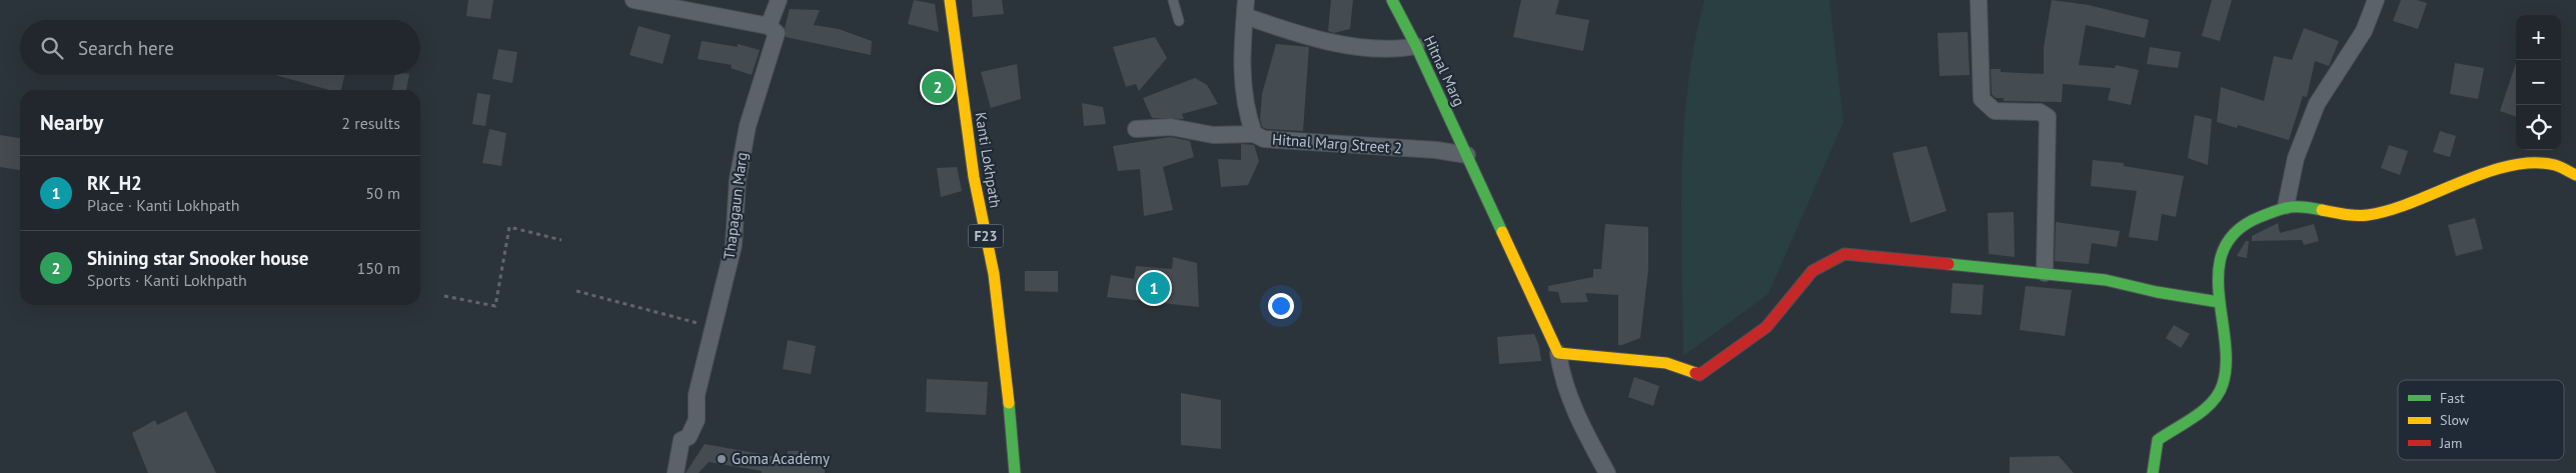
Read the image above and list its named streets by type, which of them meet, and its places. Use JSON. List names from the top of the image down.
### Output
{
  "streets": {
    "street": [
      "Hitnal Marg",
      "Hitnal Marg Street 2",
      "Kanti Lokhpath",
      "Thapagaun Marg",
      "F23"
    ]
  },
  "crossings": [
    ["Hitnal Marg", "Hitnal Marg Street 2"]
  ],
  "places": ["Goma Academy"],
  "legend": ["Fast", "Slow", "Jam"],
  "page": {
    "map_buttons": ["+", "−"],
    "search": "Search here",
    "pins": ["2", "1"],
    "heading": ["Nearby", "2 results"],
    "list": [
      {
        "mark": "1",
        "name": "RK_H2",
        "note": "Place · Kanti Lokhpath",
        "value": "50 m"
      },
      {
        "mark": "2",
        "name": "Shining star Snooker house",
        "note": "Sports · Kanti Lokhpath",
        "value": "150 m"
      }
    ]
  }
}
